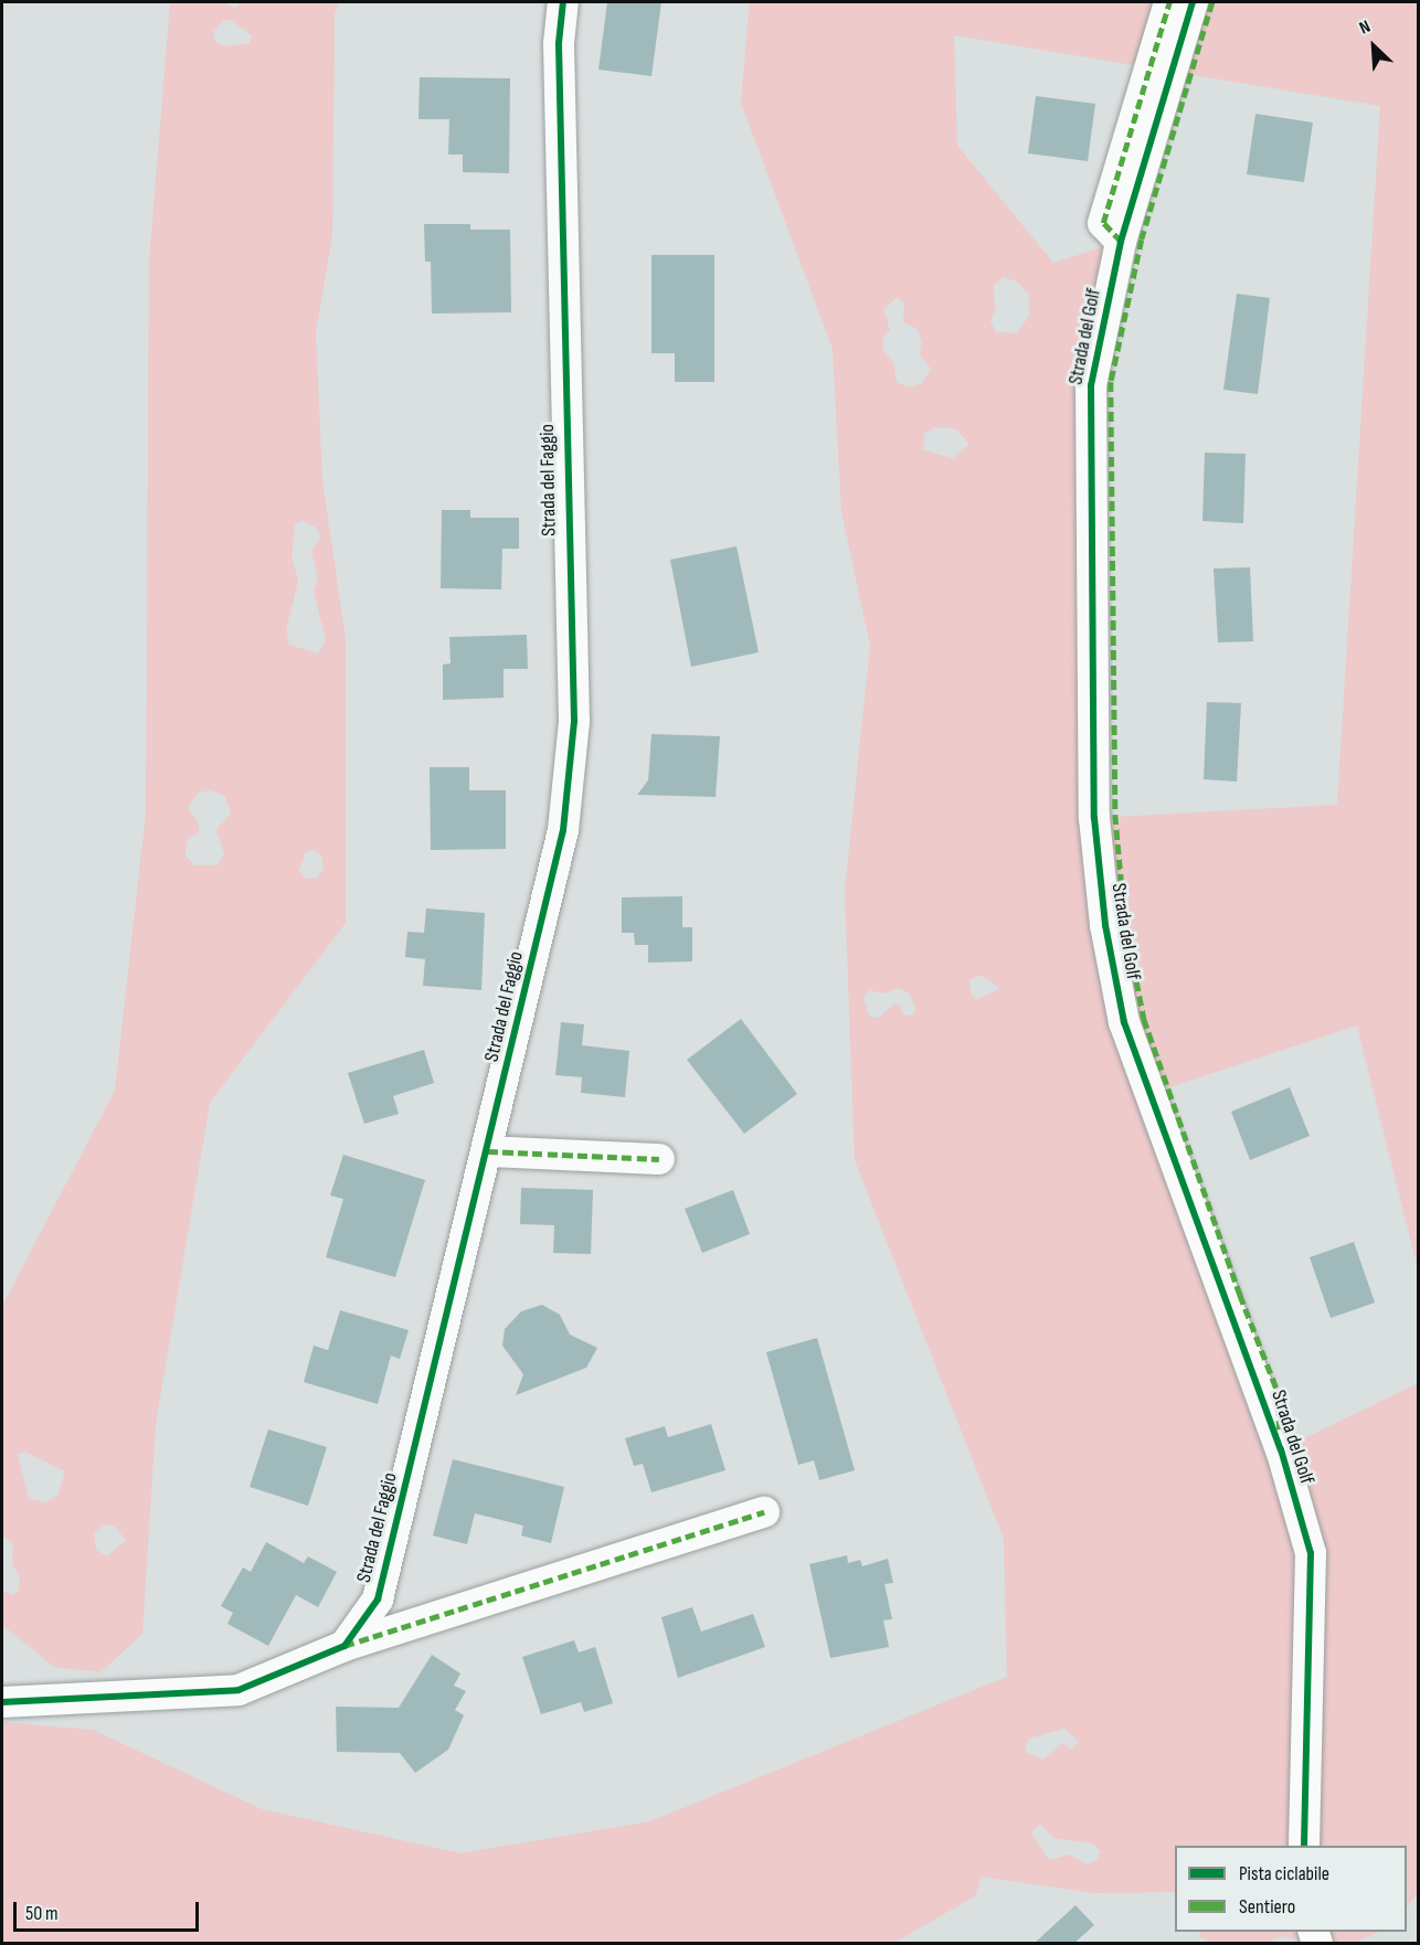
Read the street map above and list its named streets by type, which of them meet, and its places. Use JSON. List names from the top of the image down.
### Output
{
  "streets": {
    "street": ["Strada del Golf", "Strada del Faggio"]
  },
  "legend": ["Pista ciclabile", "Sentiero"],
  "scale_bar": "50 m",
  "north": "top left"
}
